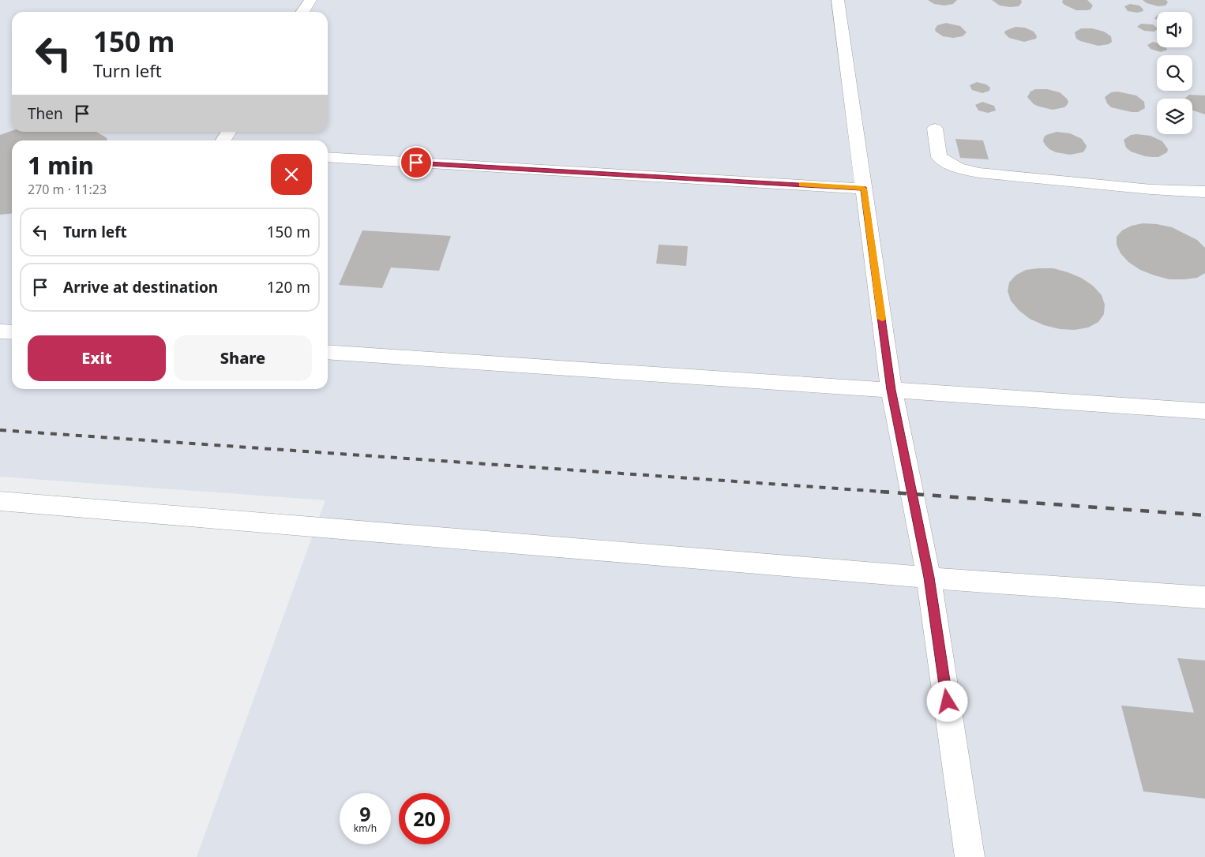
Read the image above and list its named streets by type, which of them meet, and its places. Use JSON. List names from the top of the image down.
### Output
{
  "page": {
    "turn": ["150 m", "Turn left"],
    "then": "Then",
    "heading": ["1 min", "270 m · 11:23"],
    "list": [
      {
        "name": "Turn left",
        "value": "150 m"
      },
      {
        "name": "Arrive at destination",
        "value": "120 m"
      }
    ],
    "buttons": ["Exit", "Share"],
    "speed": "9 km/h",
    "limit": "20"
  }
}
